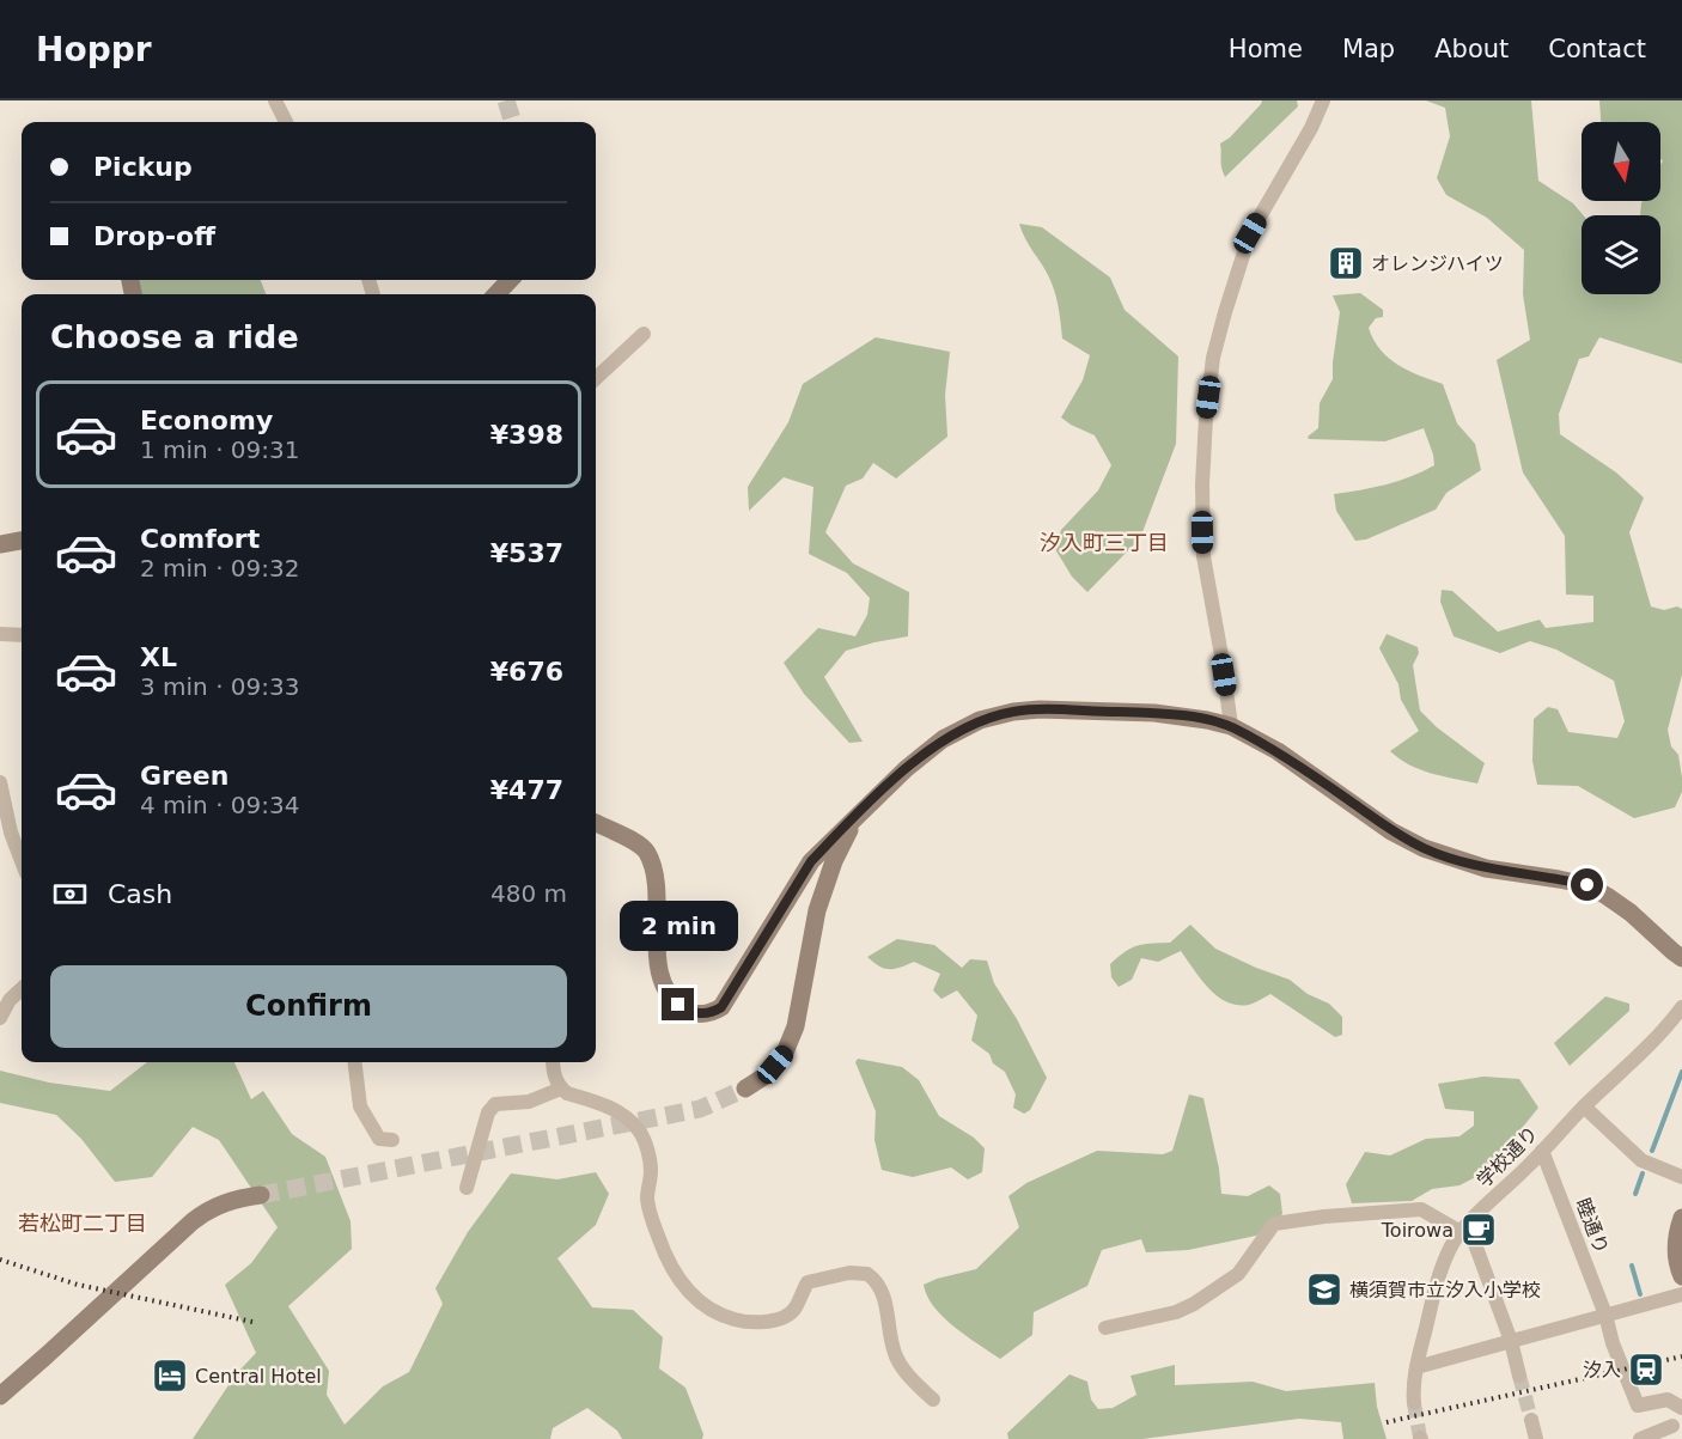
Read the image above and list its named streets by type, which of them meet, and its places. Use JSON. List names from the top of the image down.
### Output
{
  "streets": {
    "street": ["学校通り", "睦通り"]
  },
  "crossings": [
    ["学校通り", "睦通り"]
  ],
  "districts": ["汐入町三丁目", "若松町二丁目"],
  "places": {
    "building": ["オレンジハイツ"],
    "cafe": ["Toirowa"],
    "school or university": ["横須賀市立汐入小学校"],
    "station": ["汐入"],
    "hotel": ["Central Hotel"]
  },
  "north": "bottom",
  "page": {
    "header": "Hoppr",
    "nav": [
      "Home",
      "Map",
      "About",
      "Contact"
    ],
    "banner": ["Pickup", "Drop-off"],
    "heading": "Choose a ride",
    "list": [
      {
        "name": "Economy",
        "note": "1 min · 09:31",
        "value": "¥398"
      },
      {
        "name": "Comfort",
        "note": "2 min · 09:32",
        "value": "¥537"
      },
      {
        "name": "XL",
        "note": "3 min · 09:33",
        "value": "¥676"
      },
      {
        "name": "Green",
        "note": "4 min · 09:34",
        "value": "¥477"
      }
    ],
    "pay": ["Cash", "480 m"],
    "bubble": "2 min",
    "buttons": "Confirm"
  }
}
